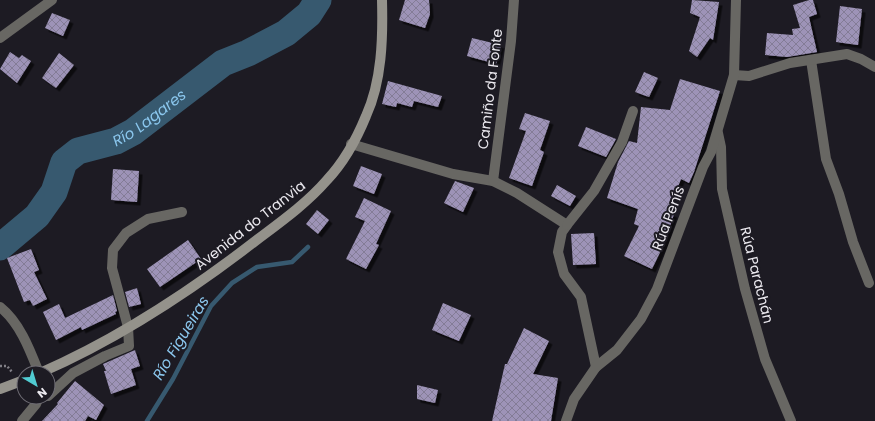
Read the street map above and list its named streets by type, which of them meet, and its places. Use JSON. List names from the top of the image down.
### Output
{
  "streets": {
    "main road": ["Avenida do Tranvia"],
    "street": ["Camiño da Fonte", "Rúa Penís", "Rúa Parachán"]
  },
  "crossings": [
    ["Rúa Penís", "Rúa Parachán"]
  ],
  "water": ["Río Lagares", "Río Figueiras"],
  "north": "bottom right"
}
